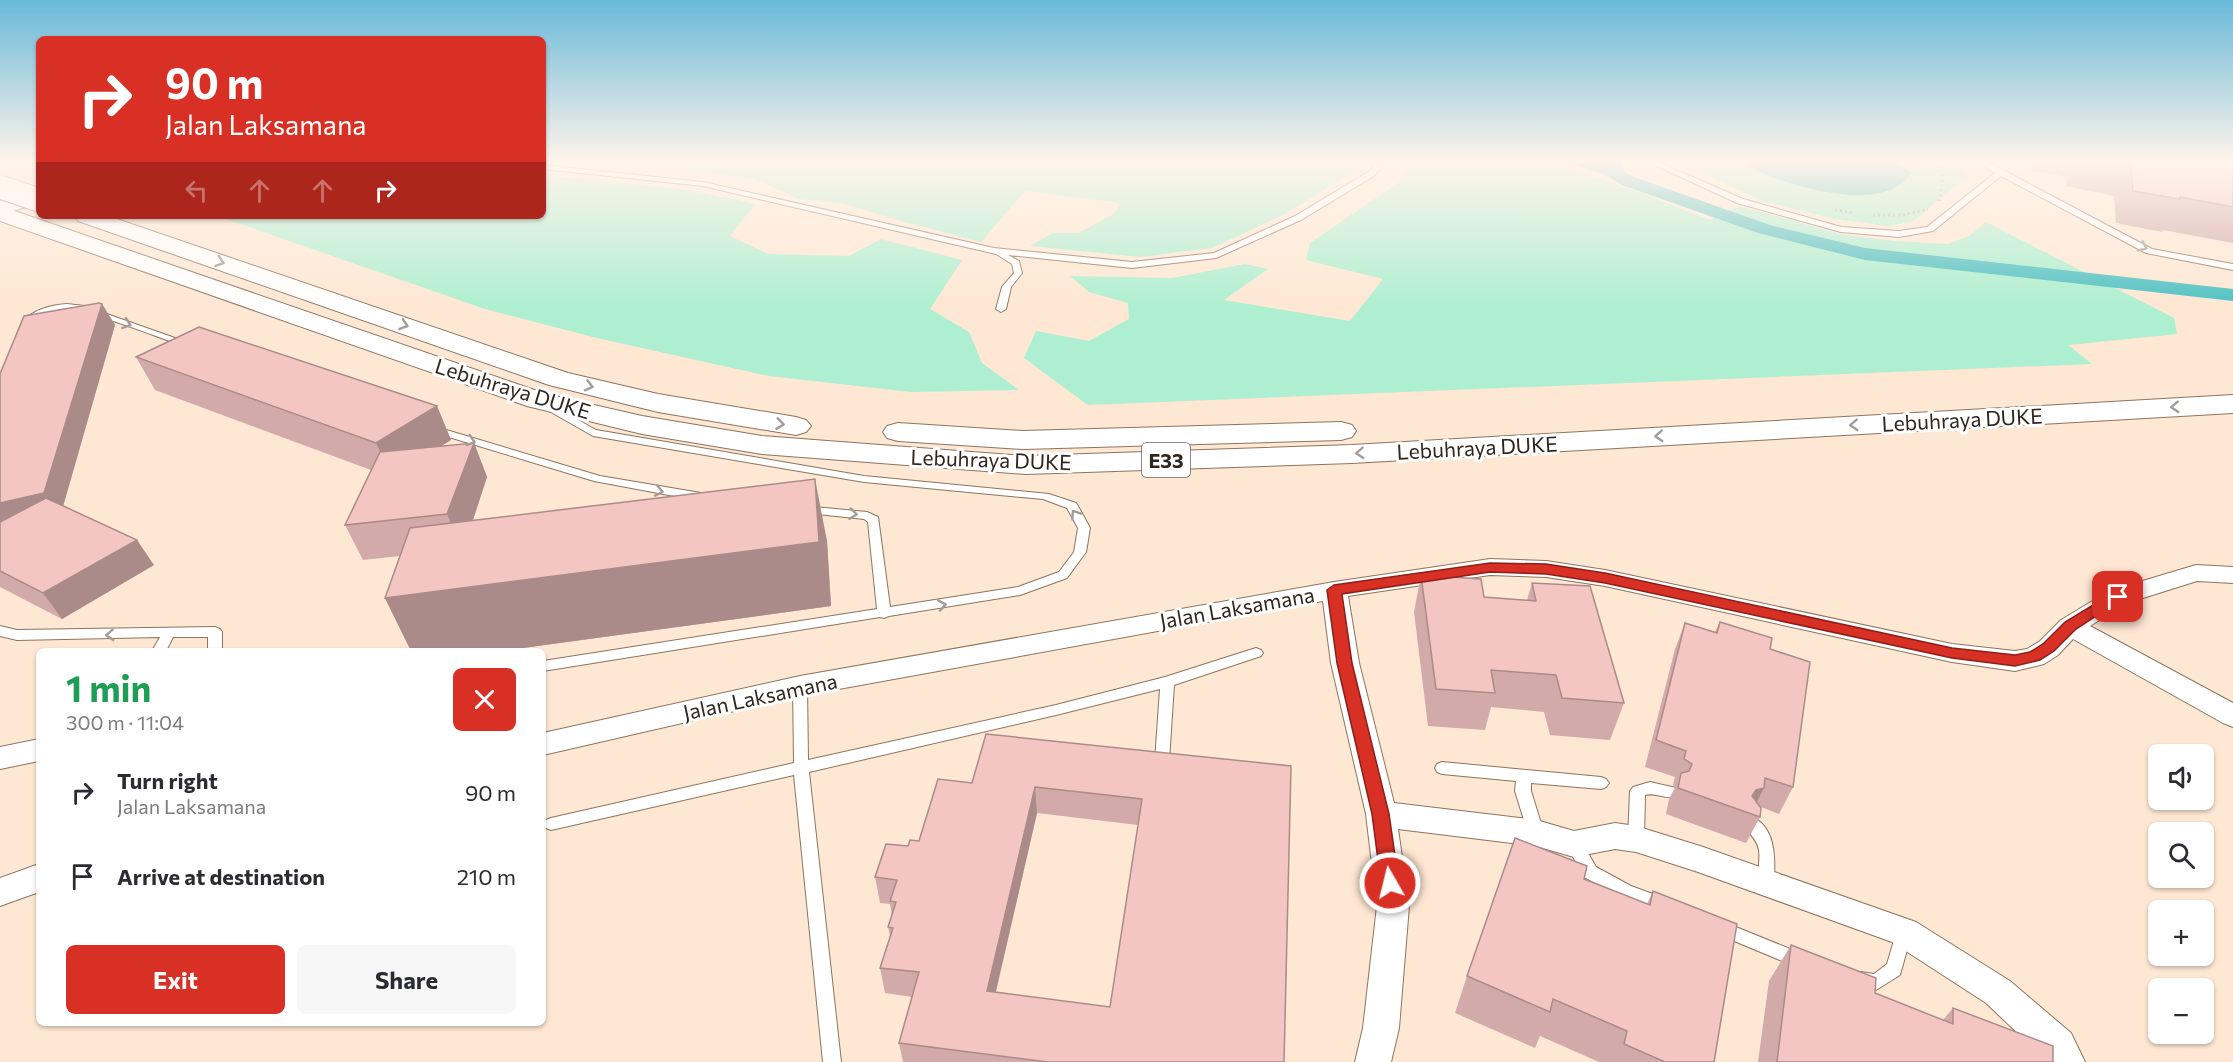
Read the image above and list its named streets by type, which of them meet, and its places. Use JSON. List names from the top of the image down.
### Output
{
  "streets": {
    "main road": ["Lebuhraya DUKE", "E33"],
    "street": ["Jalan Laksamana"]
  },
  "page": {
    "turn": ["90 m", "Jalan Laksamana"],
    "heading": ["1 min", "300 m · 11:04"],
    "map_buttons": ["+", "−"],
    "list": [
      {
        "name": "Turn right",
        "note": "Jalan Laksamana",
        "value": "90 m"
      },
      {
        "name": "Arrive at destination",
        "value": "210 m"
      }
    ],
    "buttons": ["Exit", "Share"]
  }
}
